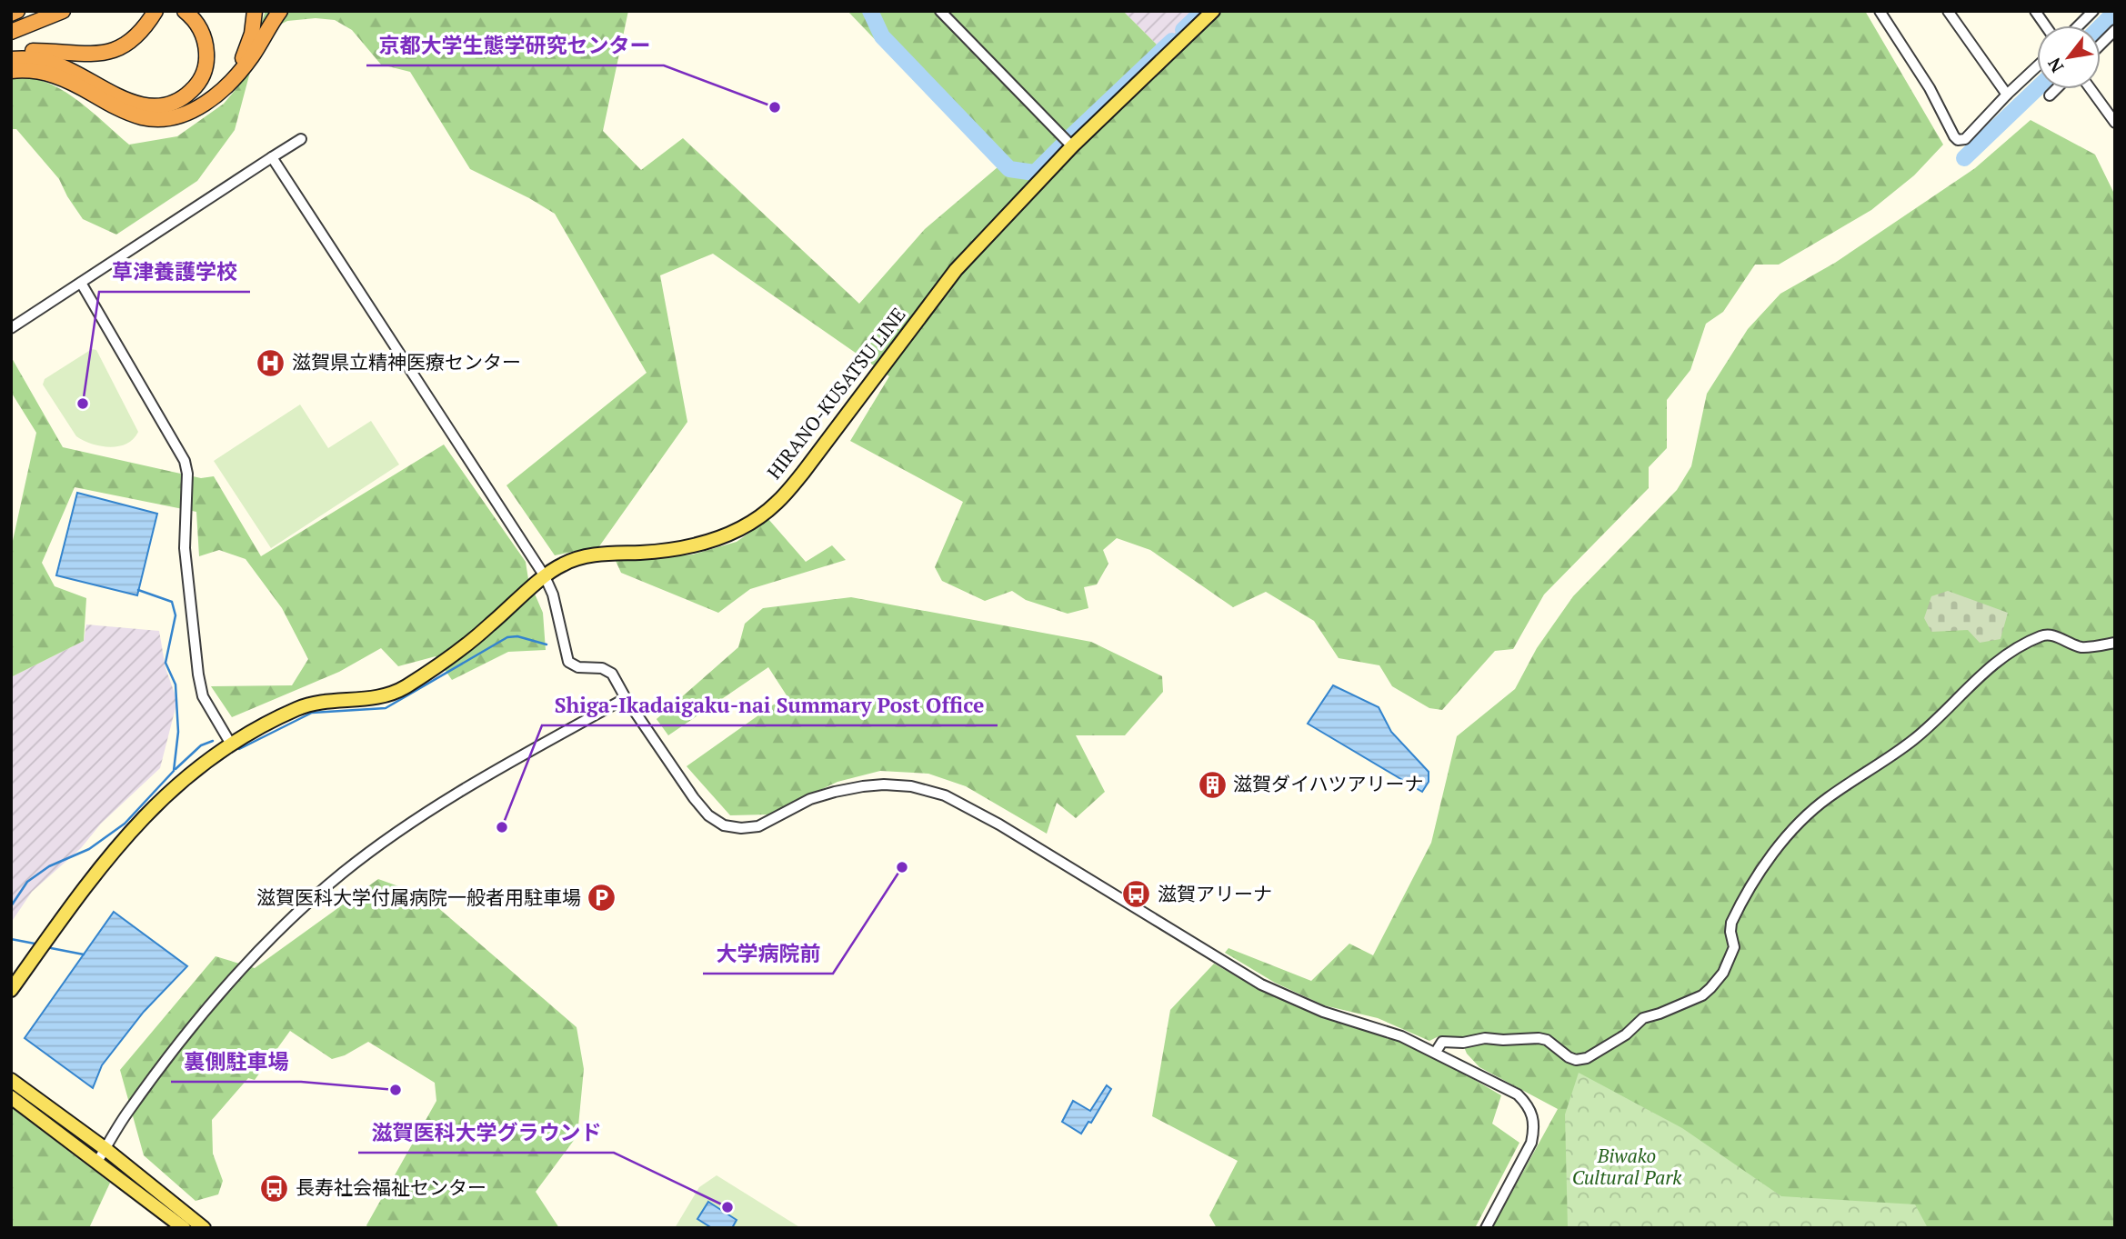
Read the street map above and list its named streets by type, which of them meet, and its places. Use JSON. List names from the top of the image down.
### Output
{
  "streets": {
    "main road": ["HIRANO-KUSATSU LINE"]
  },
  "parks": ["Biwako Cultural Park"],
  "places": {
    "other": [
      "京都大学生態学研究センター",
      "草津養護学校",
      "Shiga-Ikadaigaku-nai Summary Post Office",
      "大学病院前",
      "裏側駐車場",
      "滋賀医科大学グラウンド"
    ],
    "hospital": ["滋賀県立精神医療センター"],
    "building": ["滋賀ダイハツアリーナ"],
    "bus stop": ["滋賀アリーナ", "長寿社会福祉センター"],
    "parking": ["滋賀医科大学付属病院一般者用駐車場"]
  },
  "north": "bottom left"
}
